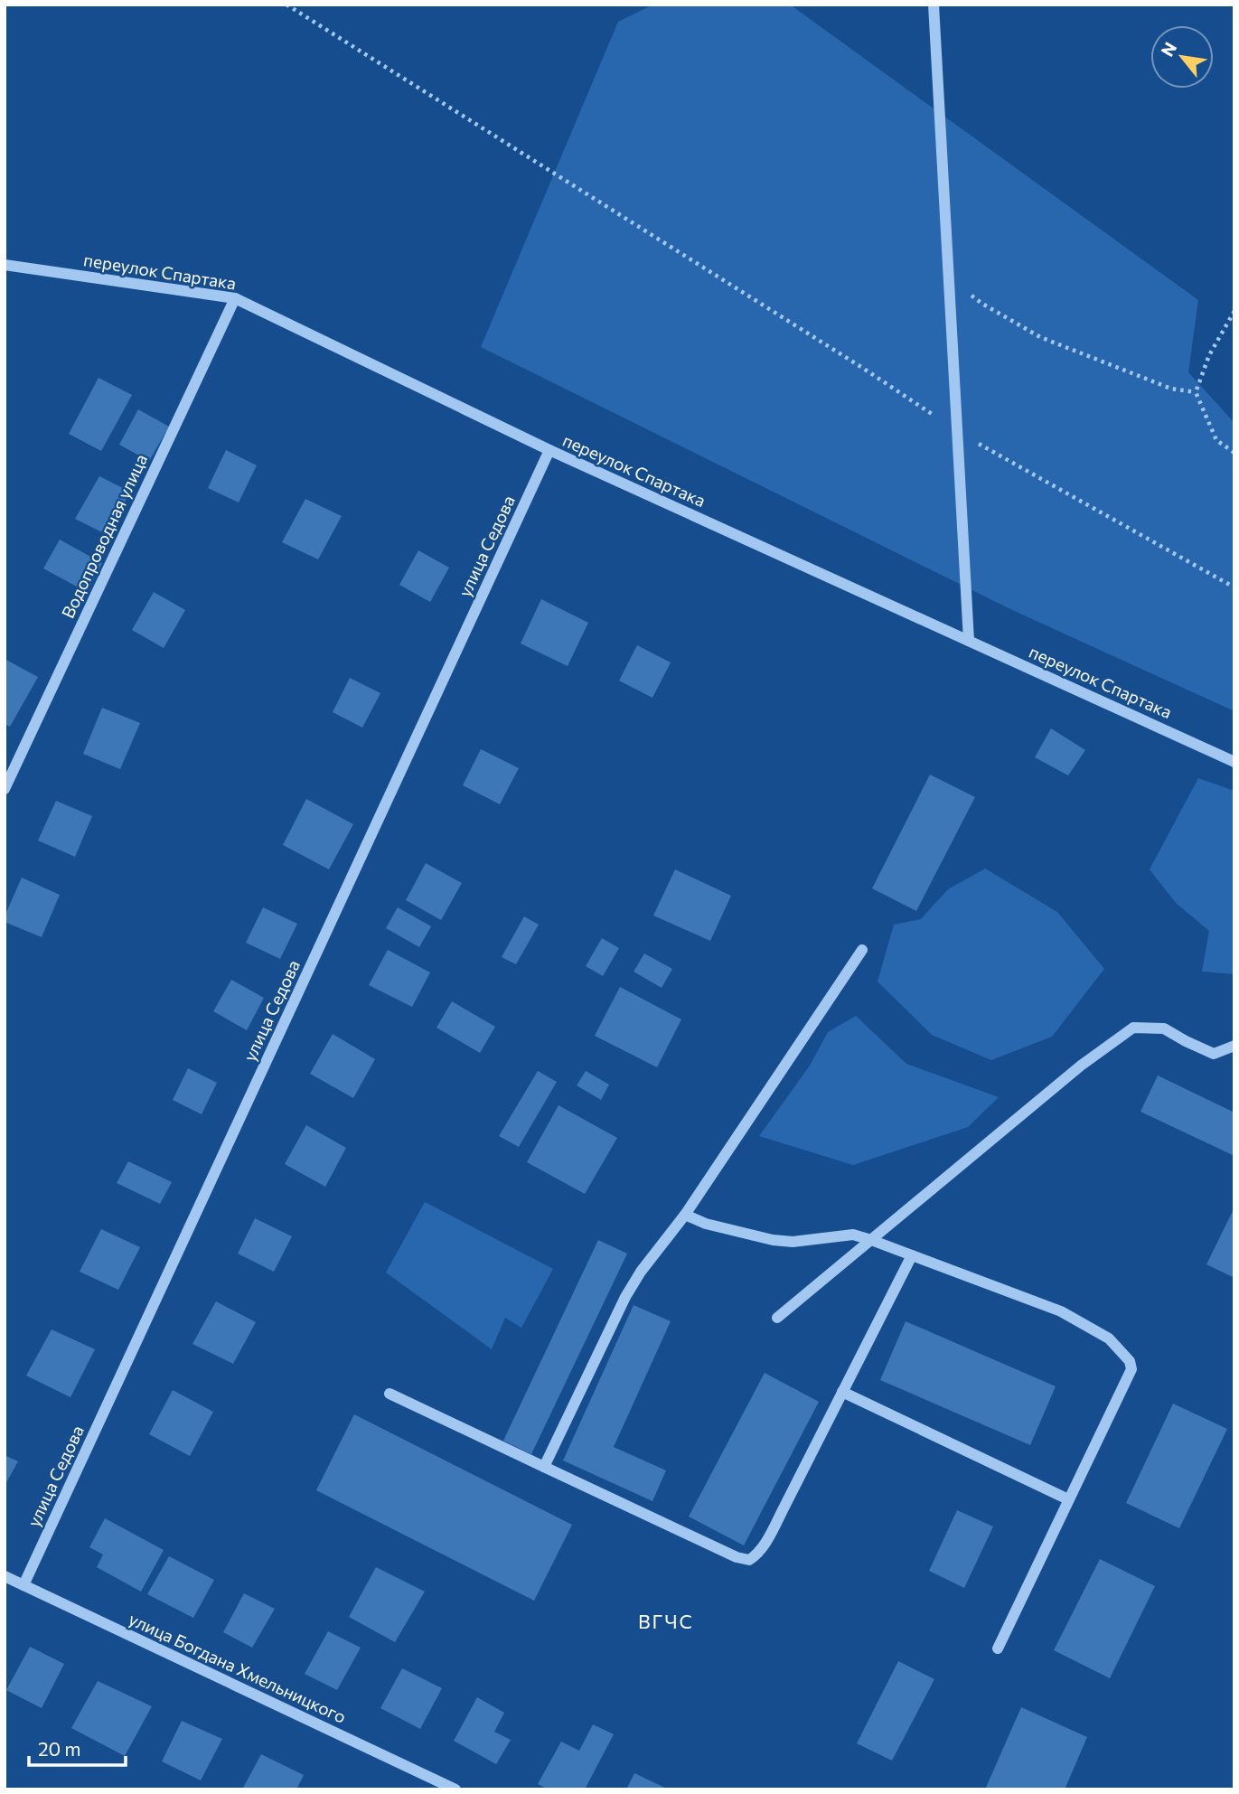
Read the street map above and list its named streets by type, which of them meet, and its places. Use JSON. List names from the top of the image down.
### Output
{
  "streets": {
    "street": [
      "переулок Спартака",
      "Водопроводная улица",
      "улица Седова",
      "улица Богдана Хмельницкого"
    ]
  },
  "crossings": [
    ["переулок Спартака", "Водопроводная улица"],
    ["переулок Спартака", "улица Седова"],
    ["улица Седова", "улица Богдана Хмельницкого"]
  ],
  "districts": ["ВГЧС"],
  "scale_bar": "20 m",
  "north": "top left"
}
